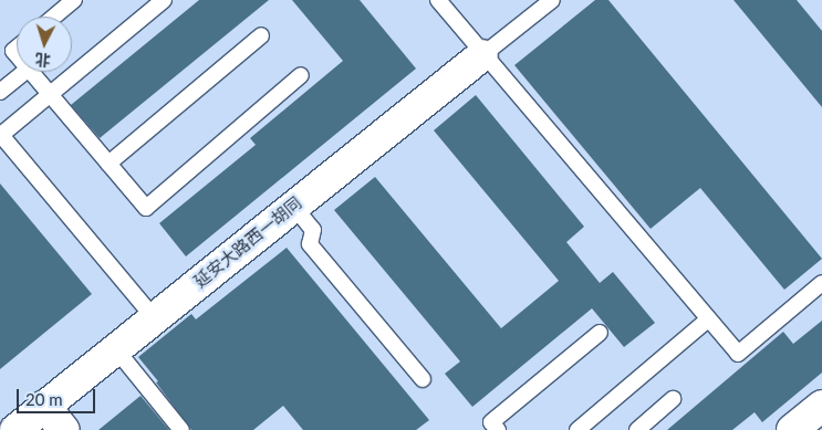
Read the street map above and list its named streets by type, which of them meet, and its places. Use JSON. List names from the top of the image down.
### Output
{
  "streets": {
    "street": ["延安大路西一胡同"]
  },
  "scale_bar": "20 m",
  "north": "bottom"
}
